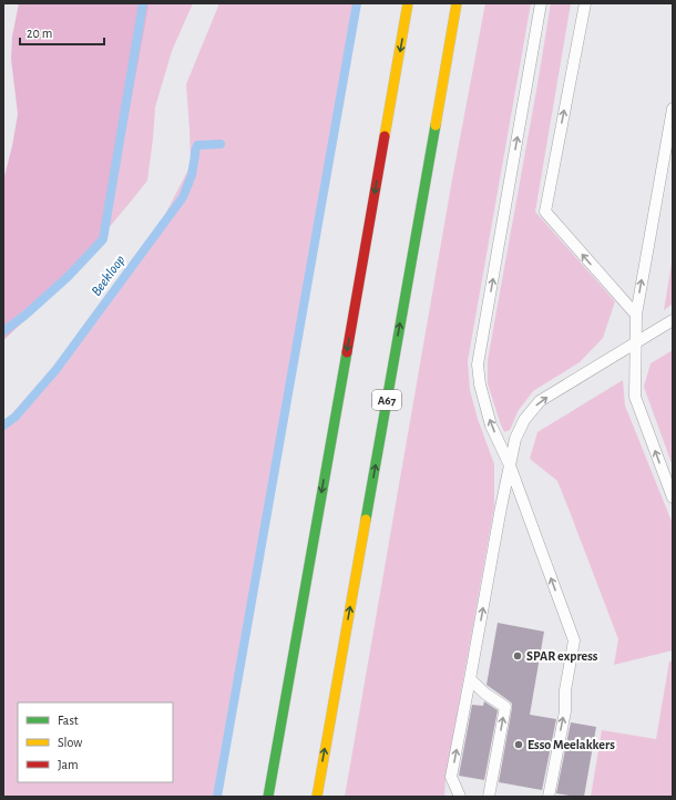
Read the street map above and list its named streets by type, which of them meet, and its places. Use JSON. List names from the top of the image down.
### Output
{
  "streets": {
    "highway": ["A67"]
  },
  "water": ["Beekloop"],
  "places": ["SPAR express", "Esso Meelakkers"],
  "legend": ["Fast", "Slow", "Jam"],
  "scale_bar": "20 m"
}
